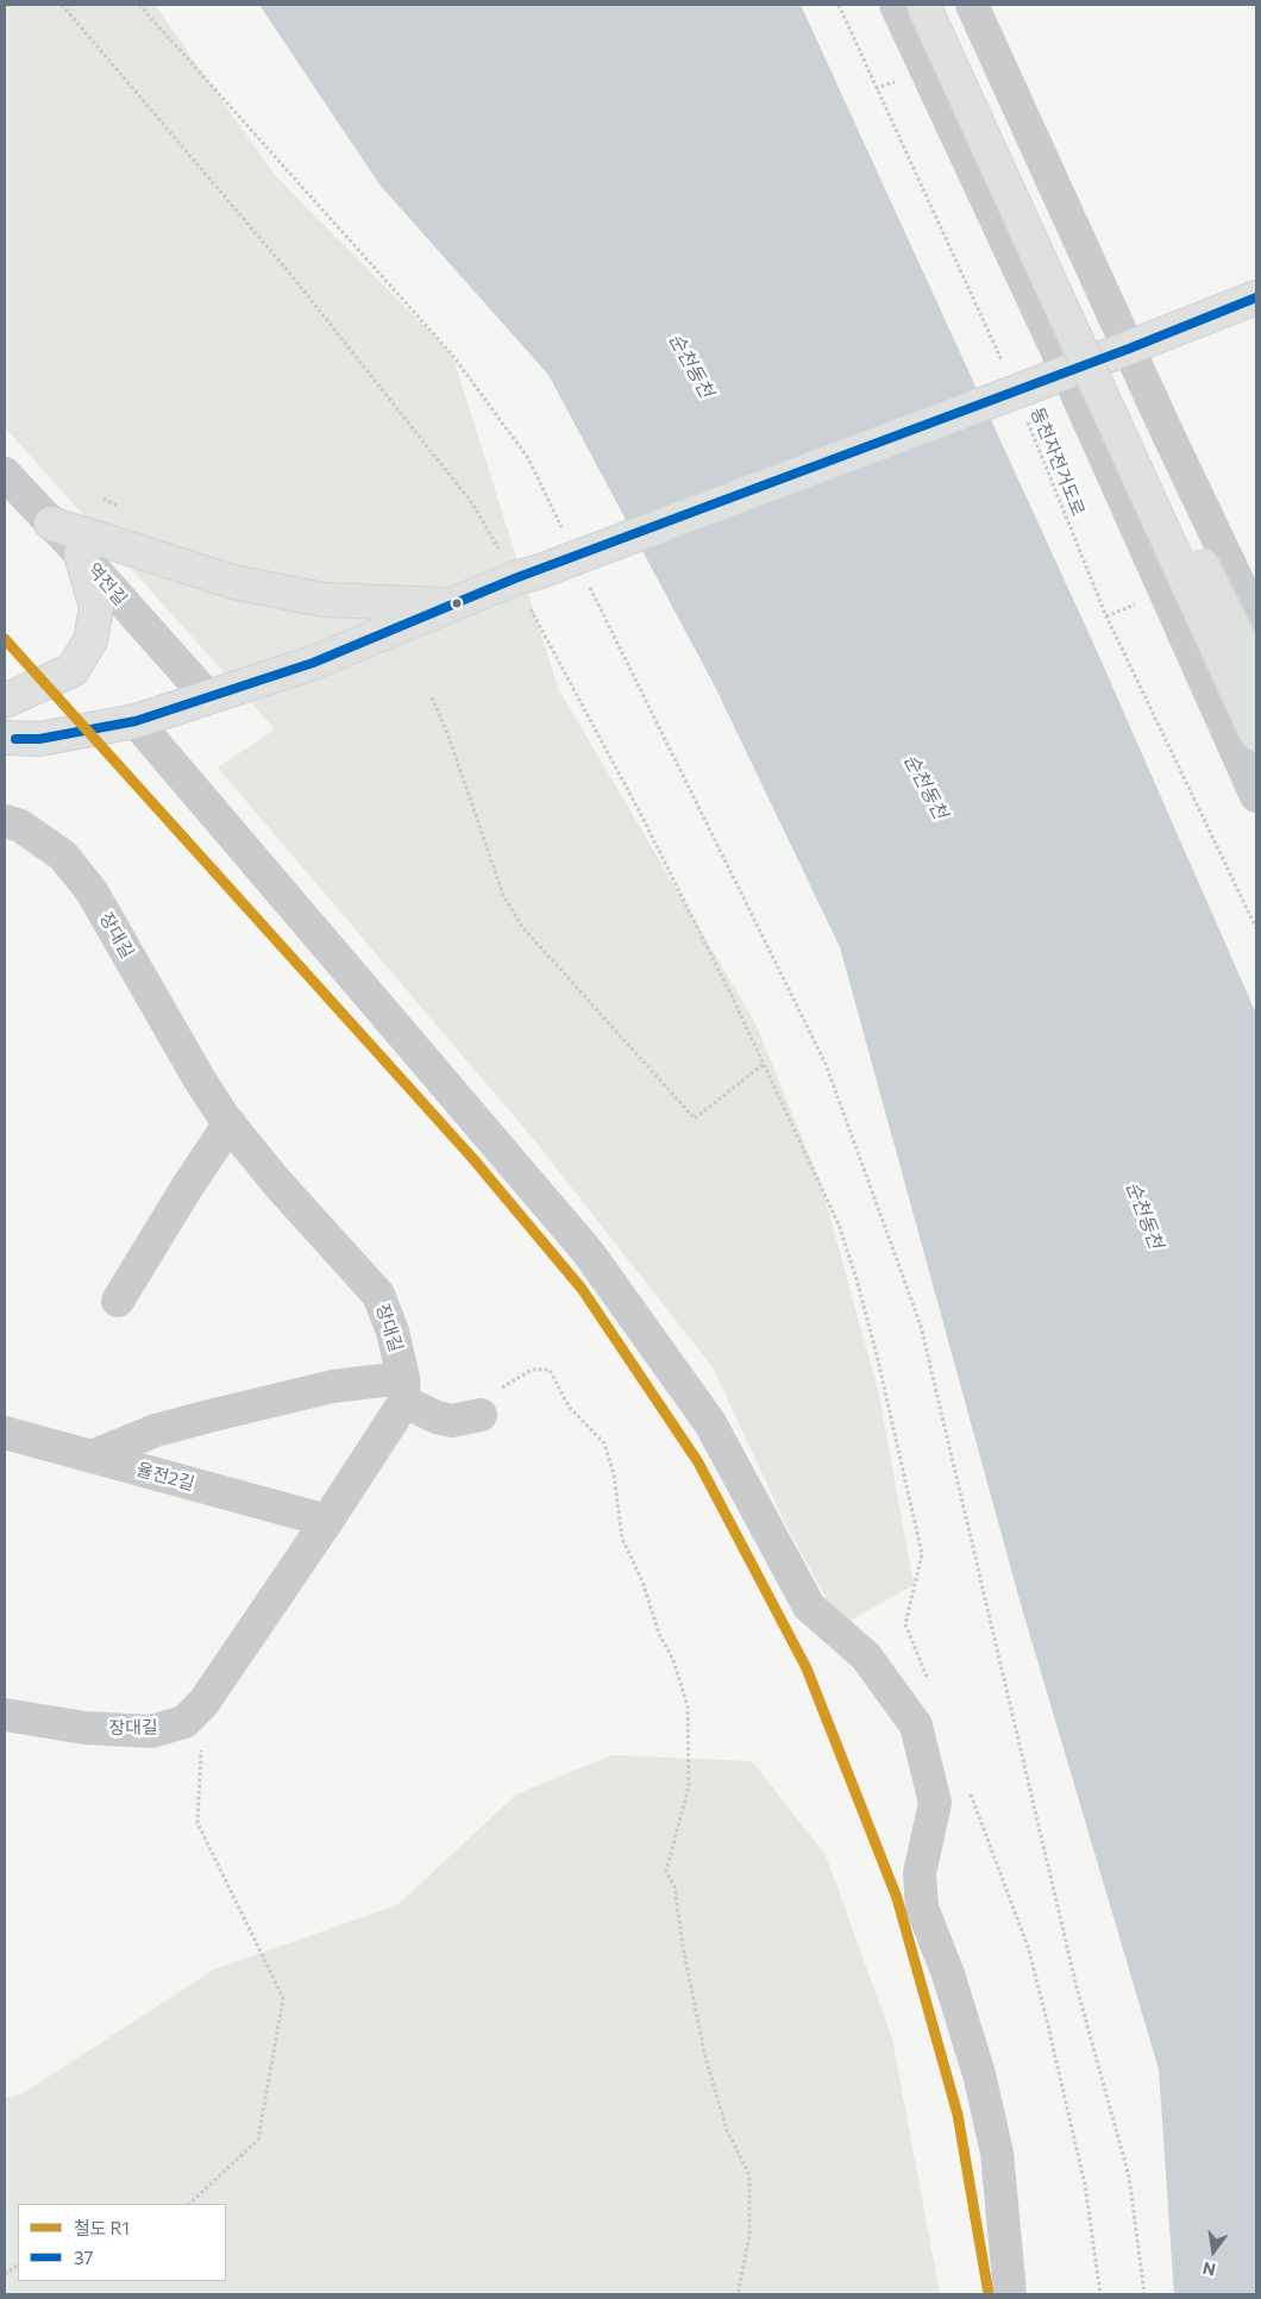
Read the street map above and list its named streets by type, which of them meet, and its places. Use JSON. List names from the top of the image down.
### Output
{
  "streets": {
    "street": ["역전길", "장대길", "율전2길"],
    "path": ["동천자전거도로"]
  },
  "crossings": [
    ["장대길", "율전2길"]
  ],
  "water": ["순천동천"],
  "lines": ["transit line 37", "rail line R1"],
  "legend": ["철도 R1", "37"],
  "north": "bottom"
}
